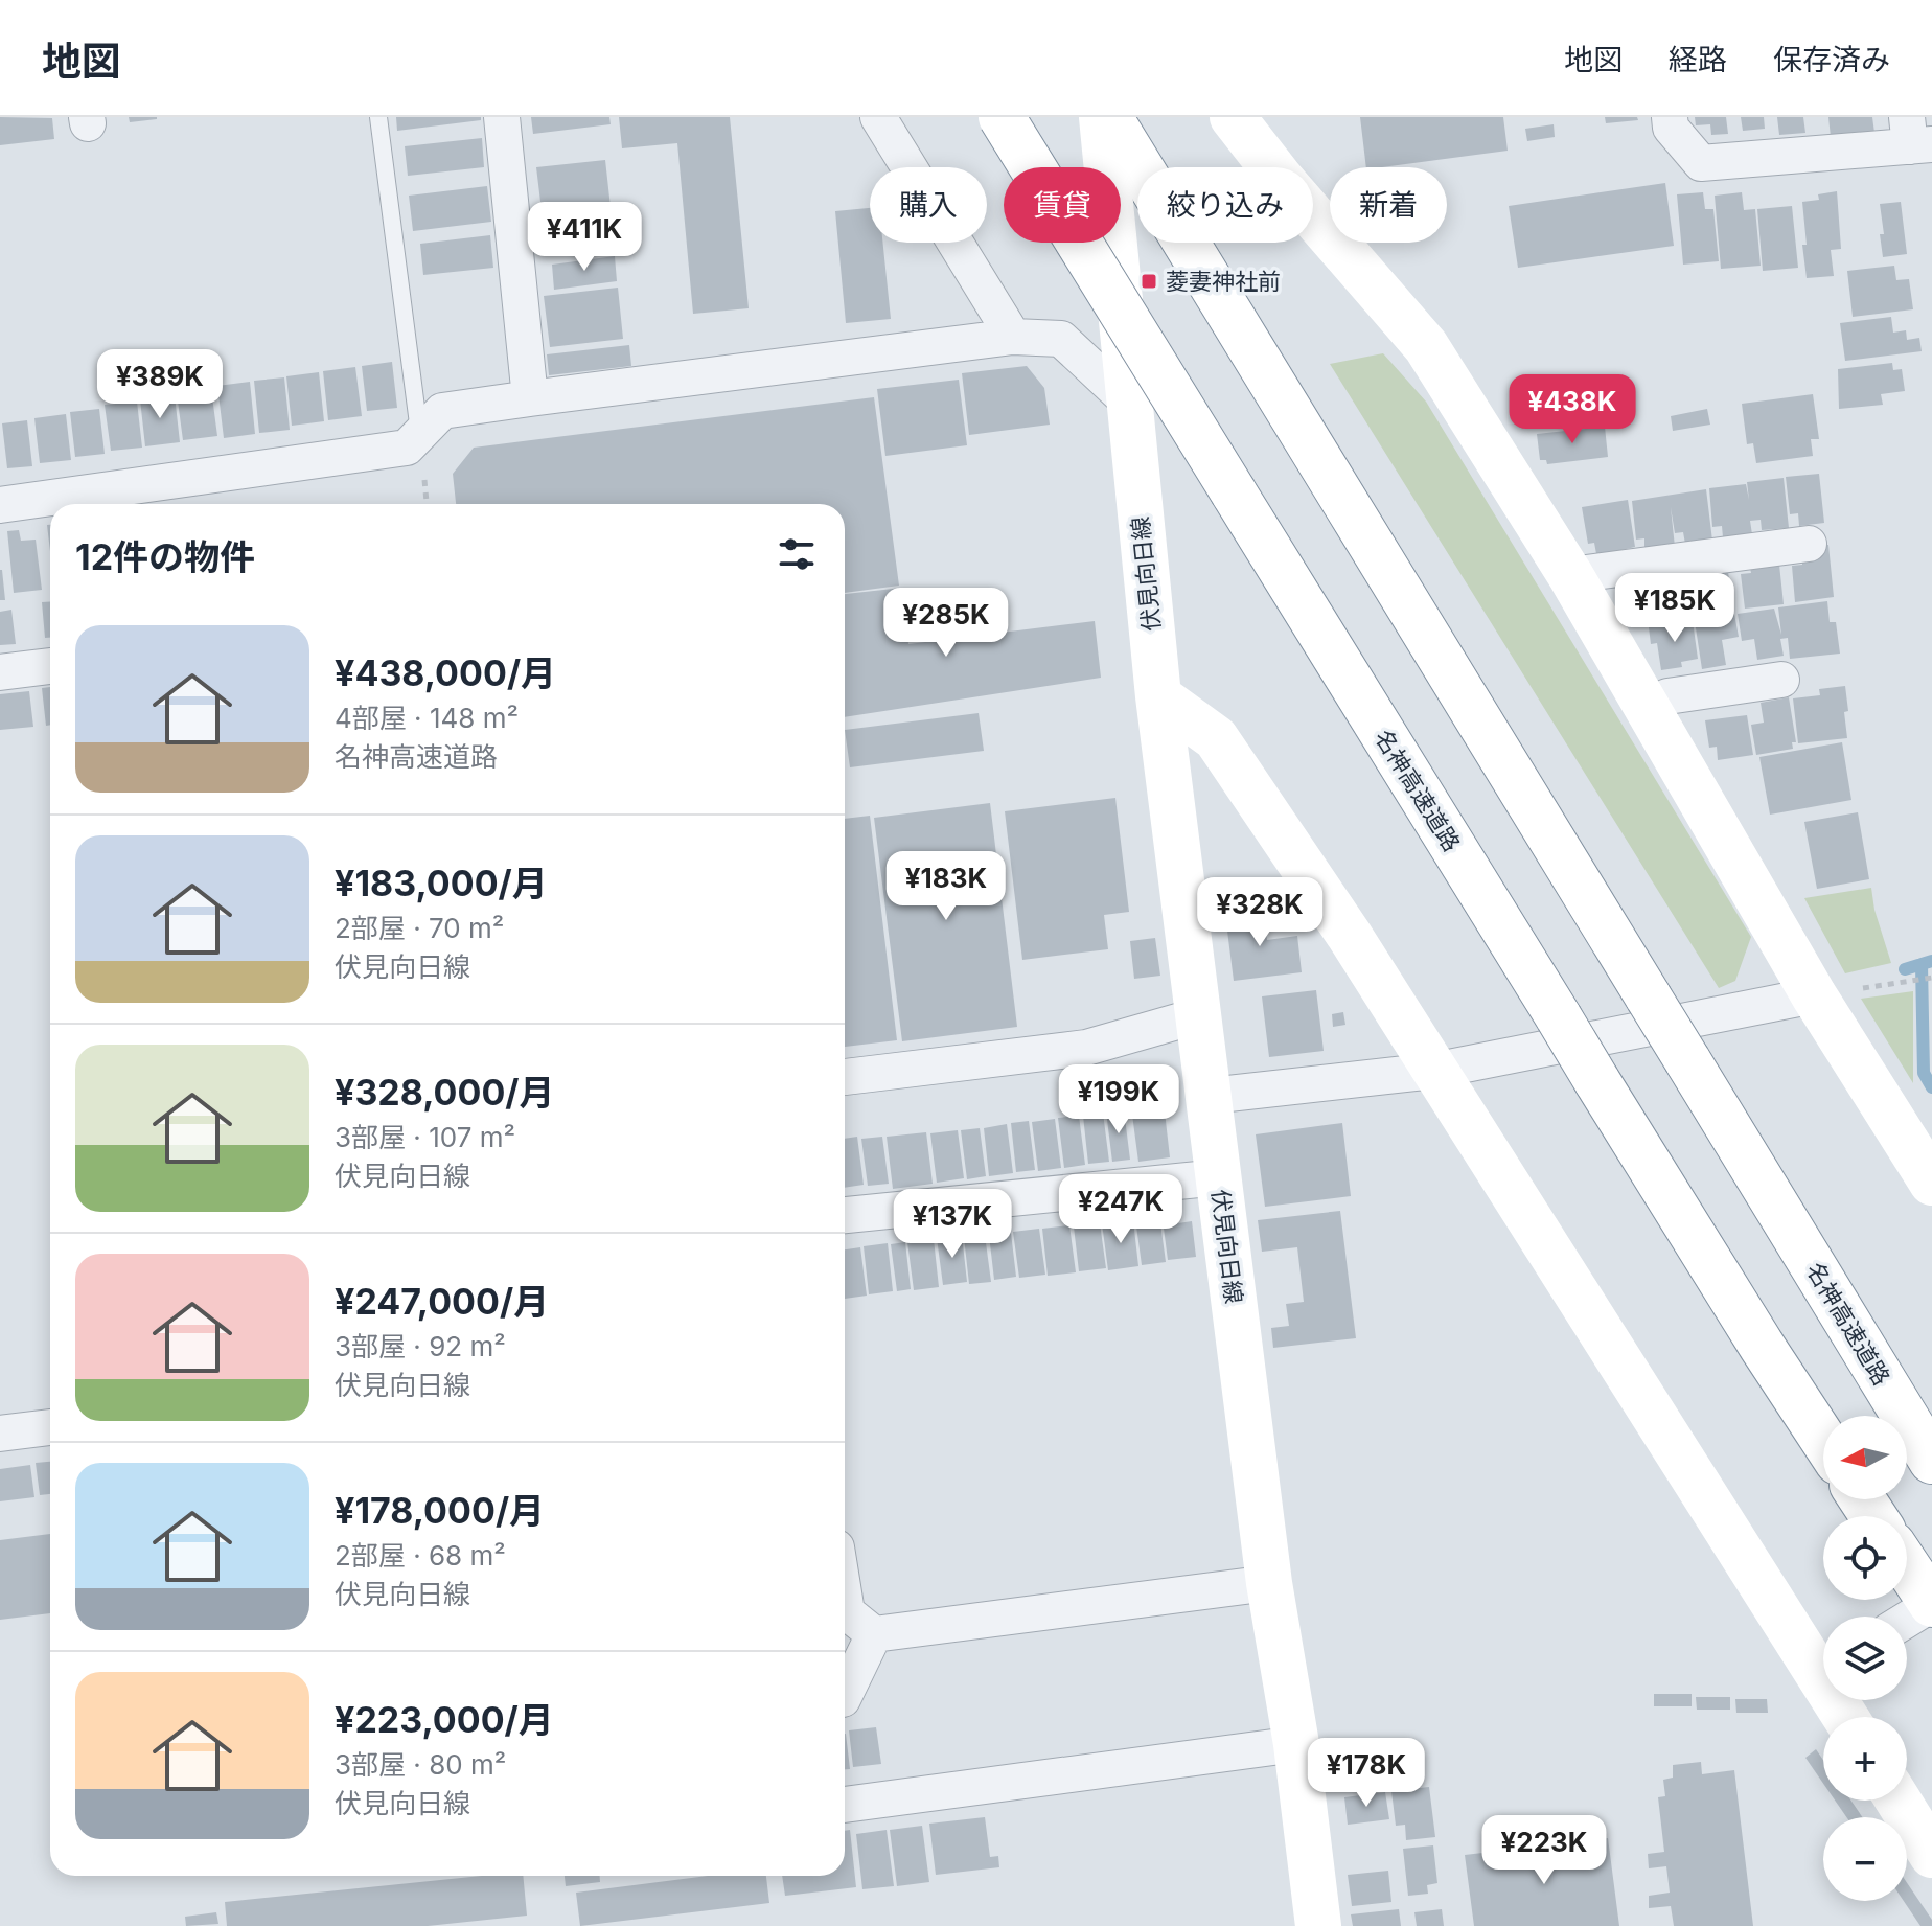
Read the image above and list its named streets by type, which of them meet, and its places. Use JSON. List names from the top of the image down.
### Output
{
  "streets": {
    "main road": ["伏見向日線", "名神高速道路"]
  },
  "places": {
    "transit": ["菱妻神社前"]
  },
  "north": "left",
  "page": {
    "header": "地図",
    "nav": ["地図", "経路", "保存済み"],
    "chip": [
      "購入",
      "賃貸",
      "絞り込み",
      "新着"
    ],
    "price": [
      "¥411K",
      "¥389K",
      "¥438K",
      "¥185K",
      "¥285K",
      "¥183K",
      "¥328K",
      "¥199K",
      "¥247K",
      "¥137K",
      "¥178K",
      "¥223K"
    ],
    "heading": "12件の物件",
    "list": [
      {
        "name": "¥438,000/月",
        "note": "4部屋 · 148 m² · 名神高速道路"
      },
      {
        "name": "¥183,000/月",
        "note": "2部屋 · 70 m² · 伏見向日線"
      },
      {
        "name": "¥328,000/月",
        "note": "3部屋 · 107 m² · 伏見向日線"
      },
      {
        "name": "¥247,000/月",
        "note": "3部屋 · 92 m² · 伏見向日線"
      },
      {
        "name": "¥178,000/月",
        "note": "2部屋 · 68 m² · 伏見向日線"
      },
      {
        "name": "¥223,000/月",
        "note": "3部屋 · 80 m² · 伏見向日線"
      }
    ],
    "map_buttons": ["+", "−"]
  }
}
